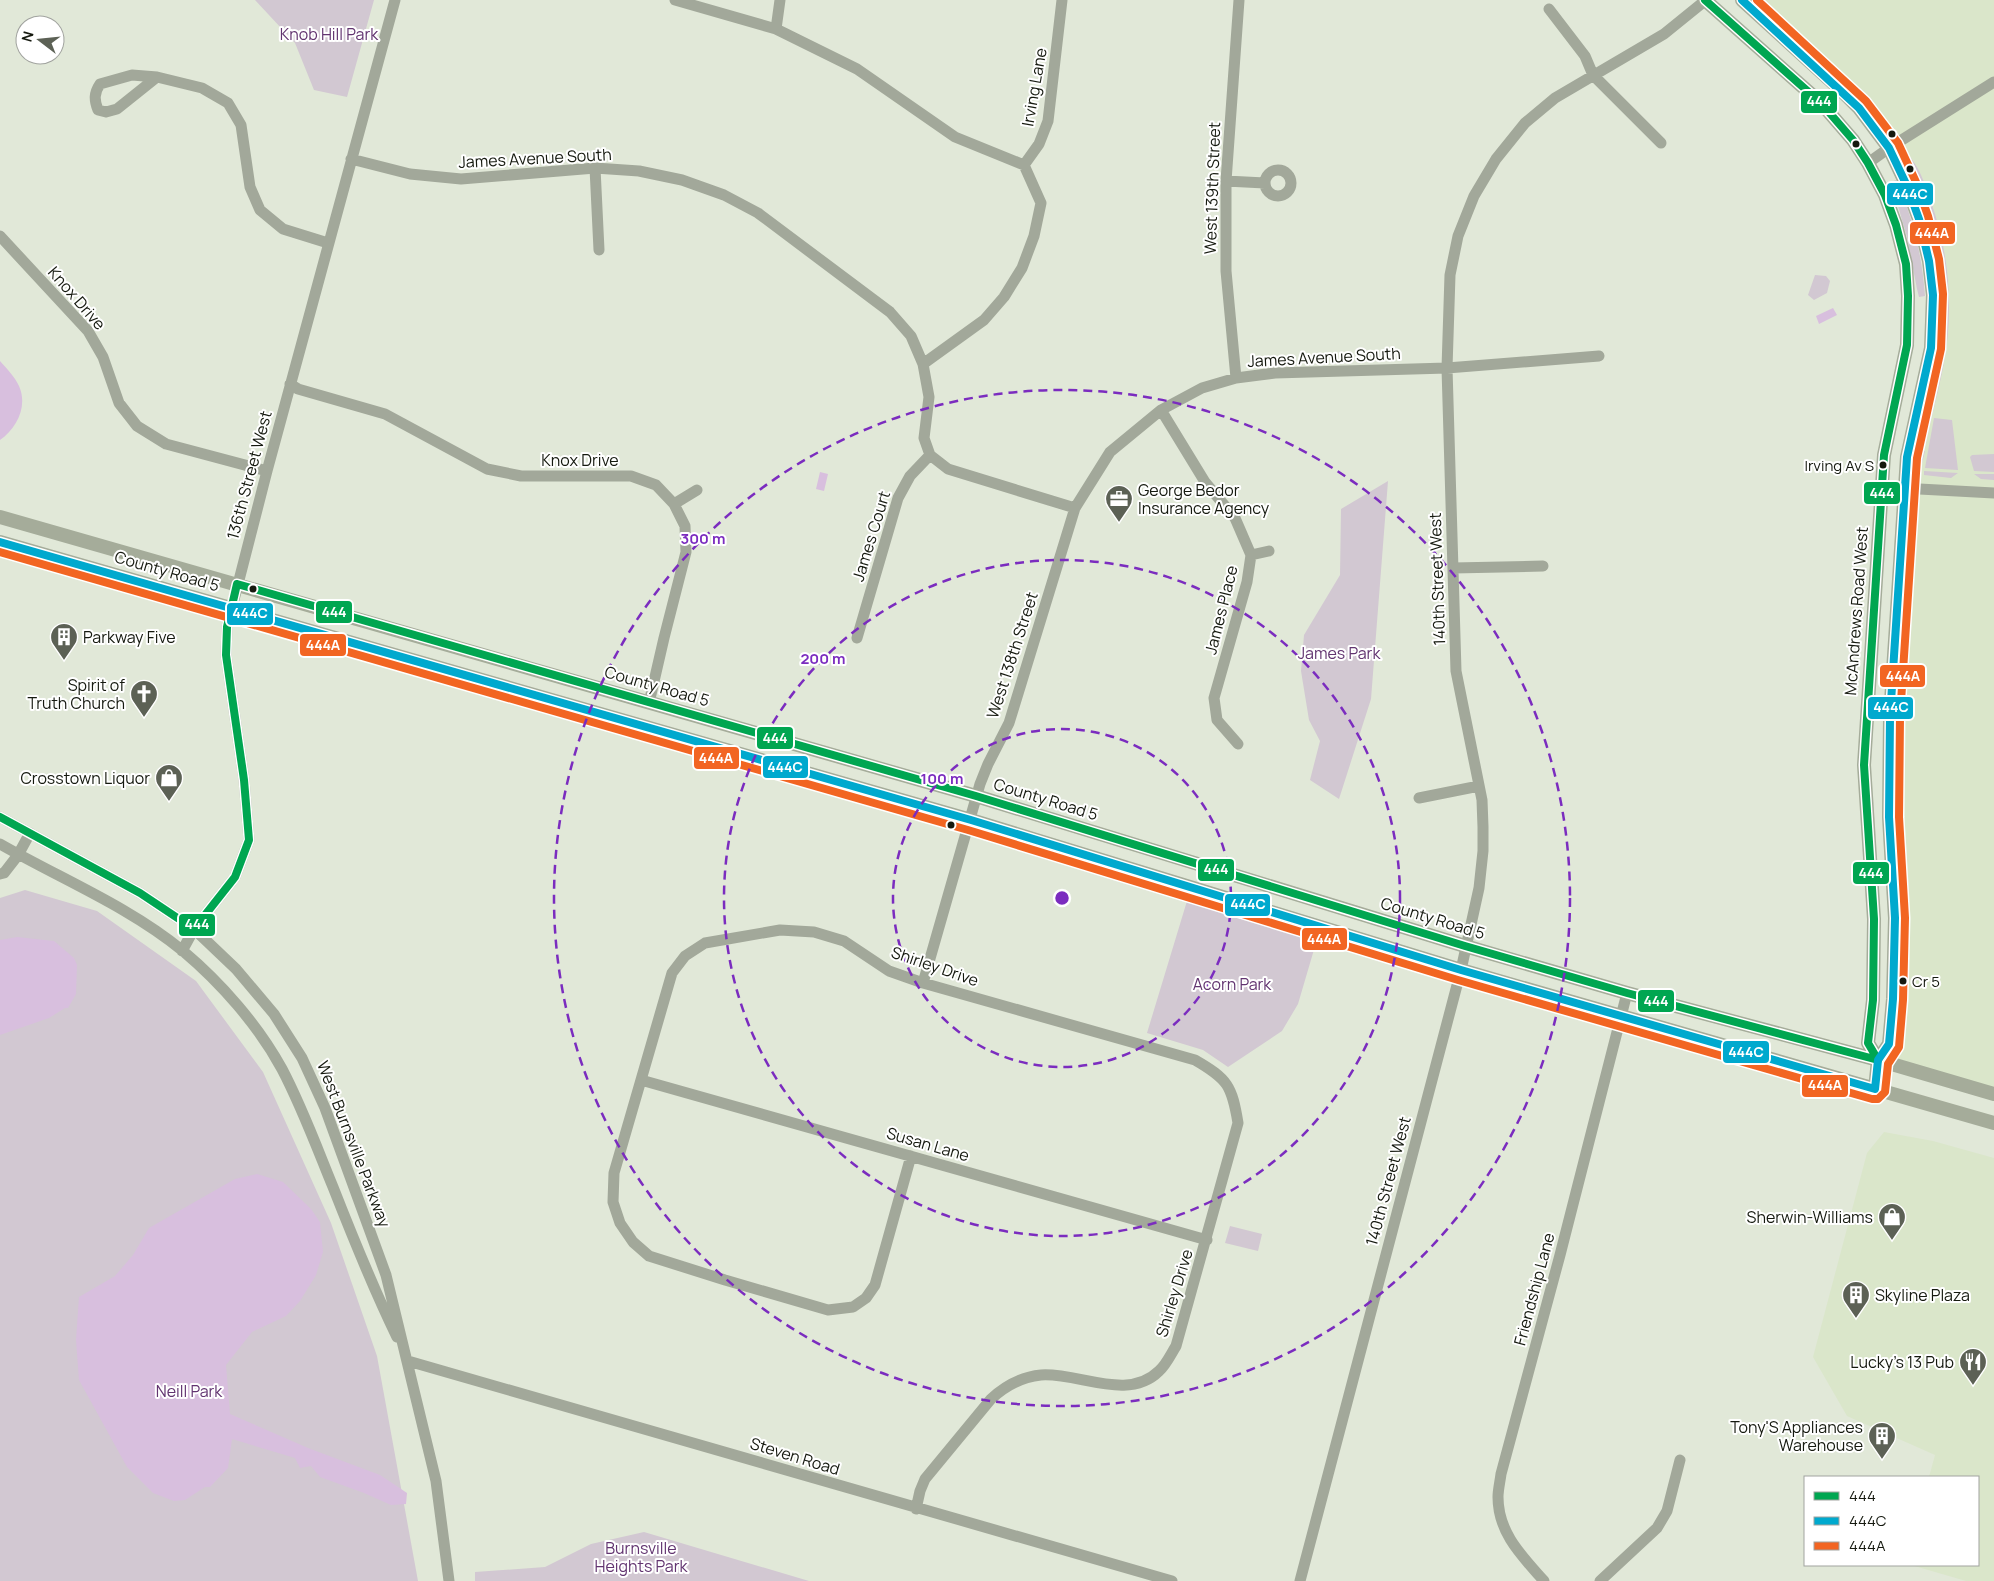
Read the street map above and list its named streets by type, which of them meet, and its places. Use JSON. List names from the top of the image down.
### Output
{
  "streets": {
    "main road": ["County Road 5", "McAndrews Road West"],
    "street": [
      "Irving Lane",
      "James Avenue South",
      "West 139th Street",
      "Knox Drive",
      "136th Street West",
      "James Court",
      "140th Street West",
      "James Place",
      "West 138th Street",
      "Shirley Drive",
      "West Burnsville Parkway",
      "Susan Lane",
      "Friendship Lane",
      "Steven Road"
    ]
  },
  "crossings": [
    ["James Avenue South", "West 139th Street"],
    ["James Avenue South", "136th Street West"],
    ["James Avenue South", "140th Street West"],
    ["James Avenue South", "James Place"],
    ["James Avenue South", "West 138th Street"],
    ["Knox Drive", "136th Street West"],
    ["Knox Drive", "County Road 5"],
    ["136th Street West", "County Road 5"],
    ["136th Street West", "West Burnsville Parkway"],
    ["County Road 5", "140th Street West"],
    ["County Road 5", "McAndrews Road West"],
    ["County Road 5", "West 138th Street"],
    ["County Road 5", "Friendship Lane"],
    ["140th Street West", "McAndrews Road West"],
    ["West 138th Street", "Shirley Drive"],
    ["Shirley Drive", "Susan Lane"],
    ["Shirley Drive", "Steven Road"],
    ["West Burnsville Parkway", "Steven Road"]
  ],
  "parks": [
    "Knob Hill Park",
    "James Park",
    "Acorn Park",
    "Neill Park",
    "Burnsville Heights Park"
  ],
  "places": {
    "other": ["Irving Av S", "Cr 5"],
    "office": ["George Bedor Insurance Agency"],
    "building": ["Parkway Five", "Skyline Plaza", "Tony'S Appliances Warehouse"],
    "church": ["Spirit of Truth Church"],
    "shop": ["Crosstown Liquor", "Sherwin-Williams"],
    "restaurant": ["Lucky's 13 Pub"]
  },
  "lines": ["transit line 444", "transit line 444C", "transit line 444A"],
  "legend": ["444", "444C", "444A"],
  "north": "left",
  "rings": ["300 m", "200 m", "100 m"]
}
